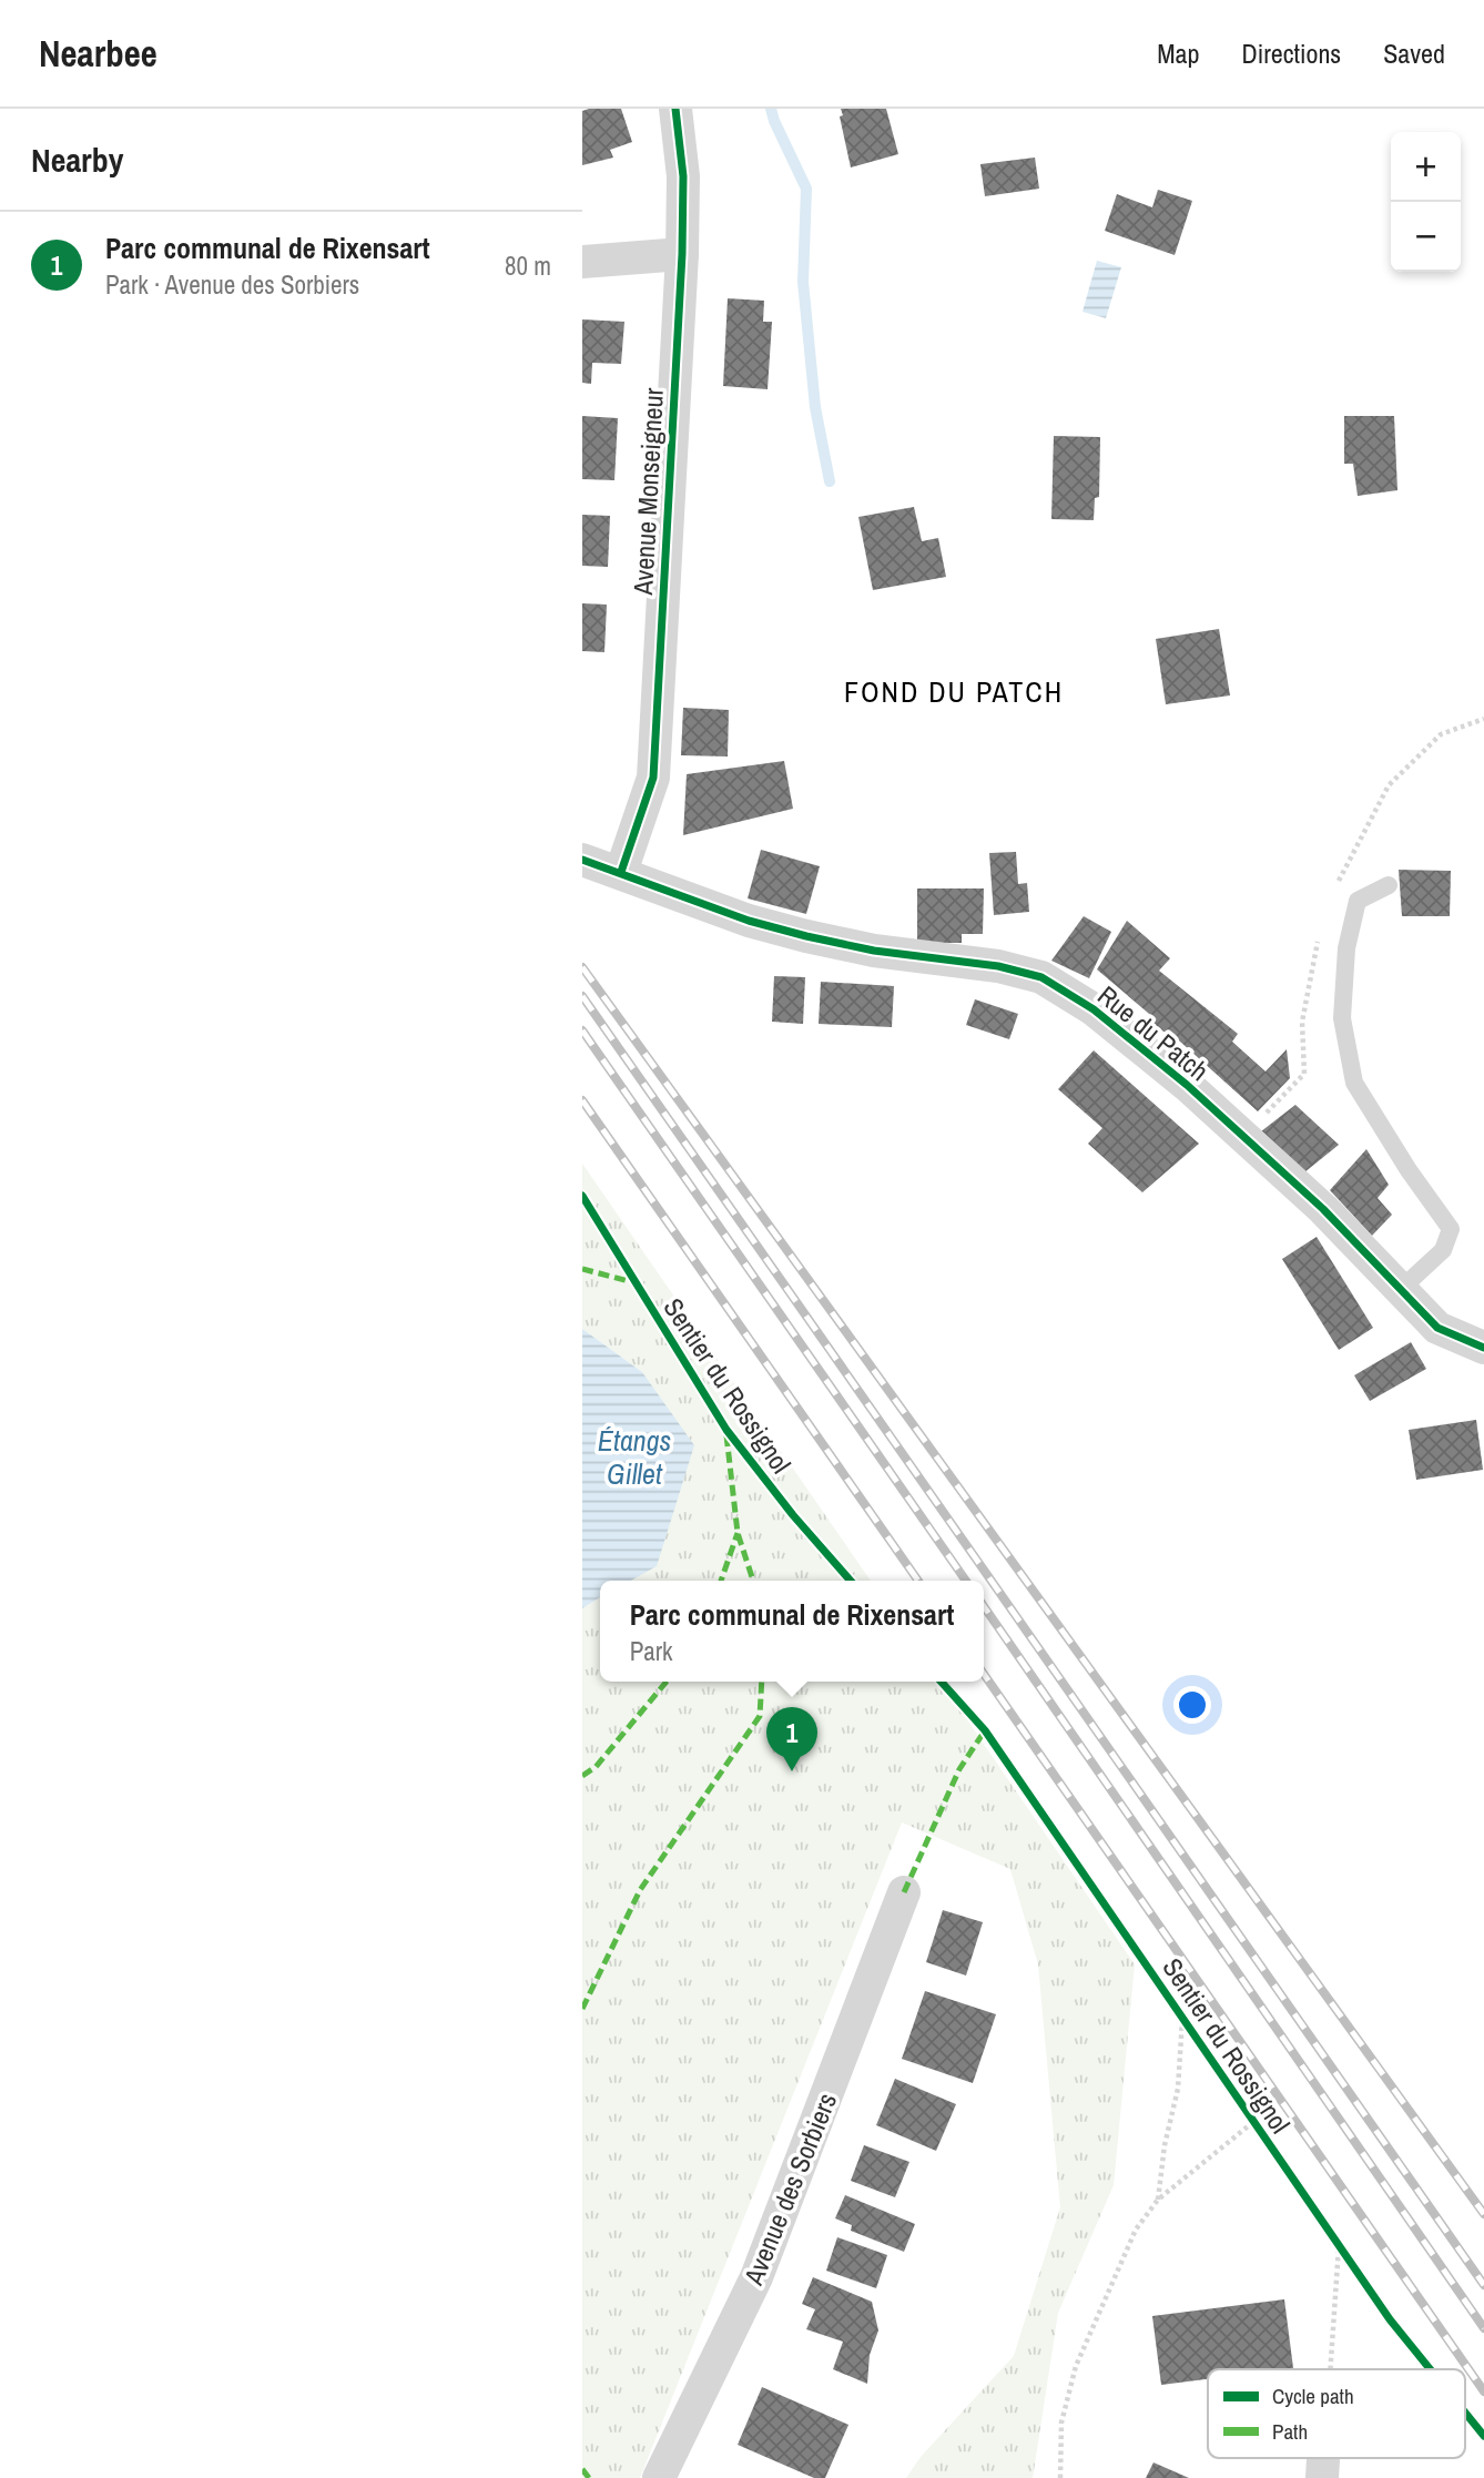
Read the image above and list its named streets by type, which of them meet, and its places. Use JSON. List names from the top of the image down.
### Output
{
  "streets": {
    "street": ["Avenue Monseigneur", "Rue du Patch", "Avenue des Sorbiers"],
    "cycle path": ["Sentier du Rossignol"]
  },
  "crossings": [
    ["Avenue Monseigneur", "Rue du Patch"]
  ],
  "districts": ["FOND DU PATCH"],
  "water": ["Étangs Gillet"],
  "legend": ["Cycle path", "Path"],
  "page": {
    "header": "Nearbee",
    "nav": ["Map", "Directions", "Saved"],
    "heading": "Nearby",
    "map_buttons": ["+", "−"],
    "list": [
      {
        "mark": "1",
        "name": "Parc communal de Rixensart",
        "note": "Park · Avenue des Sorbiers",
        "value": "80 m"
      }
    ],
    "popup": ["Parc communal de Rixensart", "Park"],
    "pins": "1"
  }
}
